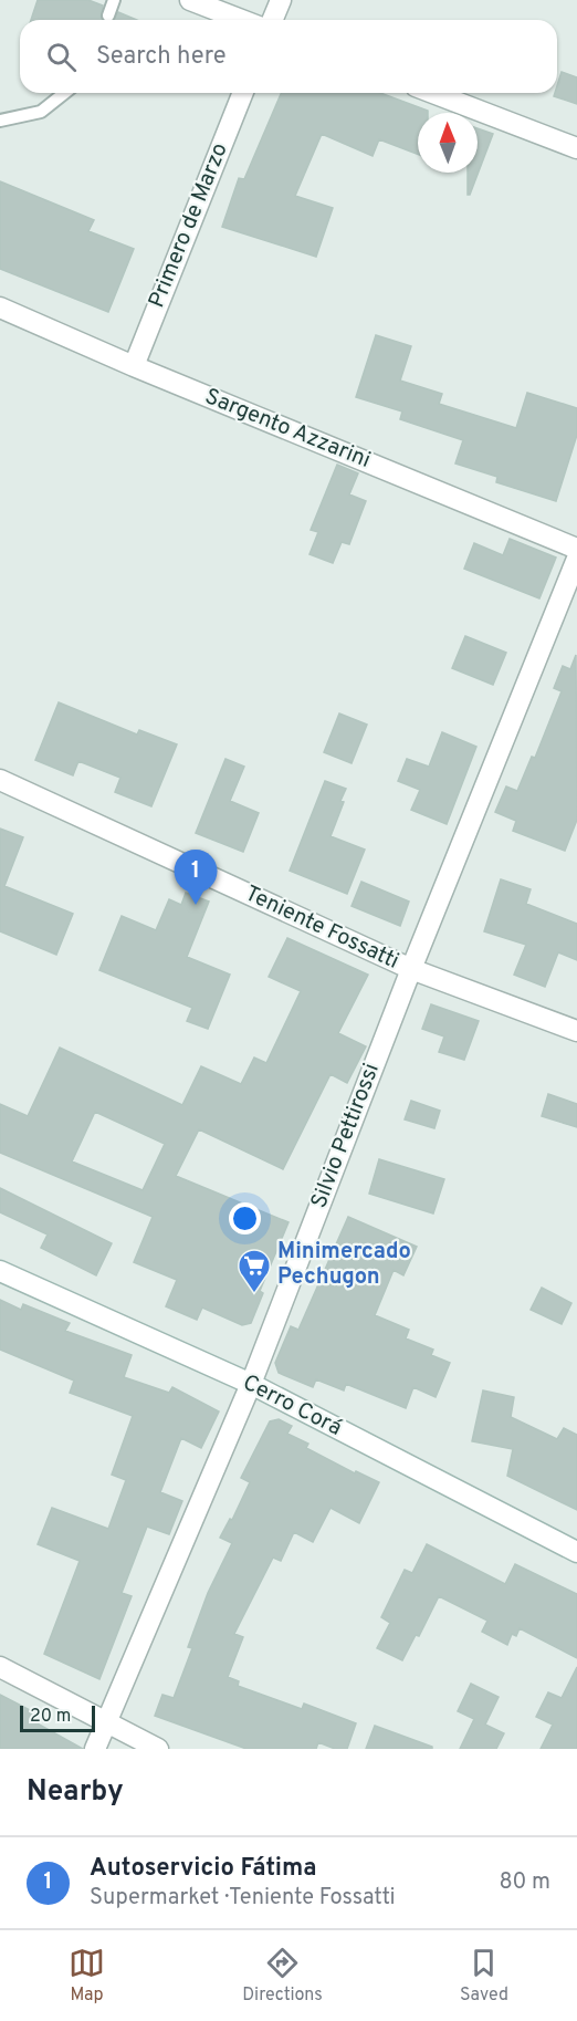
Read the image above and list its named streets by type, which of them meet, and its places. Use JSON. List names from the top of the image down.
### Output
{
  "streets": {
    "street": [
      "Primero de Marzo",
      "Sargento Azzarini",
      "Teniente Fossatti",
      "Silvio Pettirossi",
      "Cerro Corá"
    ]
  },
  "crossings": [
    ["Primero de Marzo", "Sargento Azzarini"],
    ["Teniente Fossatti", "Silvio Pettirossi"],
    ["Silvio Pettirossi", "Cerro Corá"]
  ],
  "places": {
    "supermarket": ["Minimercado Pechugon"]
  },
  "scale_bar": "20 m",
  "north": "top",
  "page": {
    "search": "Search here",
    "pins": "1",
    "scale": "20 m",
    "heading": "Nearby",
    "list": [
      {
        "mark": "1",
        "name": "Autoservicio Fátima",
        "note": "Supermarket · Teniente Fossatti",
        "value": "80 m"
      }
    ],
    "nav": ["Map", "Directions", "Saved"]
  }
}
